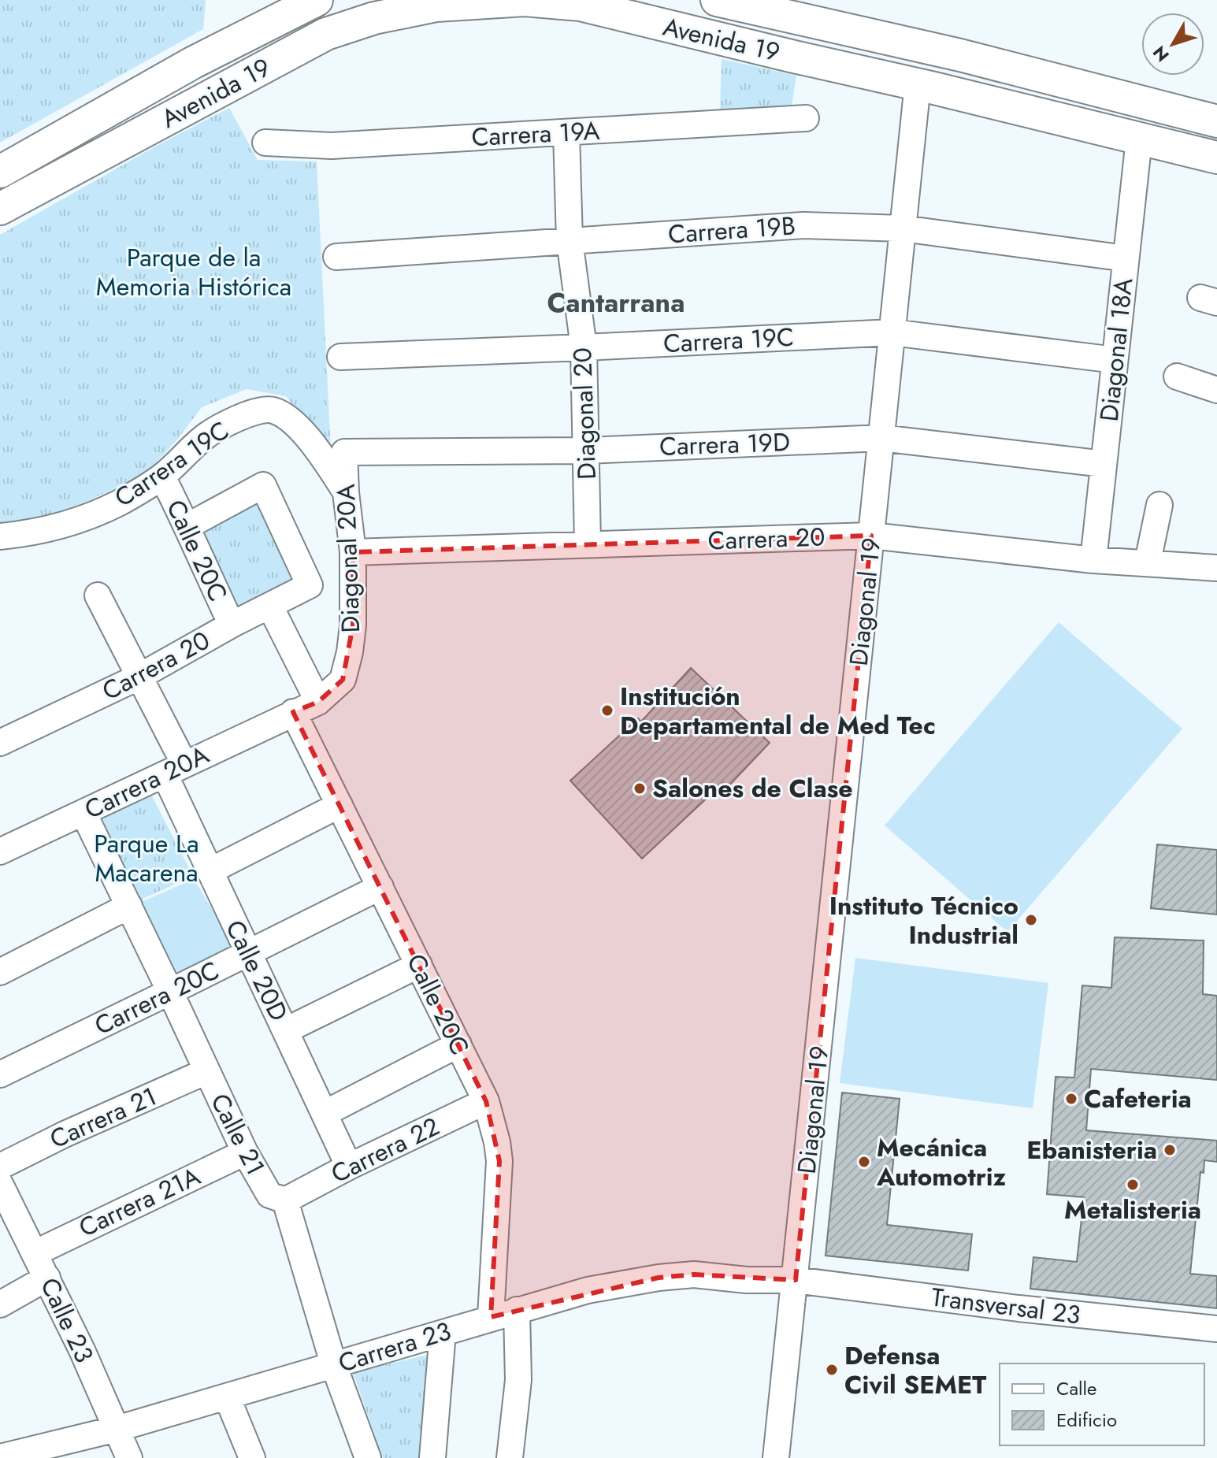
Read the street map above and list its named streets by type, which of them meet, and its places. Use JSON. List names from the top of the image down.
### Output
{
  "streets": {
    "main road": ["Avenida 19"],
    "street": [
      "Carrera 19A",
      "Carrera 19B",
      "Carrera 19C",
      "Diagonal 18A",
      "Diagonal 20",
      "Carrera 19D",
      "Carrera 20",
      "Calle 20C",
      "Diagonal 20A",
      "Diagonal 19",
      "Carrera 20A",
      "Calle 20D",
      "Carrera 20C",
      "Carrera 21",
      "Calle 21",
      "Carrera 22",
      "Carrera 21A",
      "Transversal 23",
      "Calle 23",
      "Carrera 23"
    ]
  },
  "crossings": [
    ["Avenida 19", "Diagonal 18A"],
    ["Avenida 19", "Diagonal 19"],
    ["Carrera 19A", "Diagonal 20"],
    ["Carrera 19B", "Diagonal 18A"],
    ["Carrera 19B", "Diagonal 20"],
    ["Carrera 19B", "Diagonal 19"],
    ["Carrera 19C", "Diagonal 18A"],
    ["Carrera 19C", "Diagonal 20"],
    ["Carrera 19C", "Calle 20C"],
    ["Carrera 19C", "Diagonal 20A"],
    ["Carrera 19C", "Diagonal 19"],
    ["Diagonal 18A", "Carrera 19D"],
    ["Diagonal 18A", "Carrera 20"],
    ["Diagonal 20", "Carrera 19D"],
    ["Diagonal 20", "Carrera 20"],
    ["Carrera 19D", "Diagonal 20A"],
    ["Carrera 19D", "Diagonal 19"],
    ["Carrera 20", "Calle 20C"],
    ["Carrera 20", "Diagonal 20A"],
    ["Carrera 20", "Diagonal 19"],
    ["Carrera 20", "Calle 20D"],
    ["Calle 20C", "Diagonal 20A"],
    ["Calle 20C", "Carrera 20A"],
    ["Calle 20C", "Carrera 20C"],
    ["Calle 20C", "Carrera 22"],
    ["Calle 20C", "Carrera 23"],
    ["Diagonal 20A", "Carrera 20A"],
    ["Diagonal 19", "Transversal 23"],
    ["Diagonal 19", "Carrera 23"],
    ["Carrera 20A", "Calle 20D"],
    ["Carrera 20A", "Calle 21"],
    ["Calle 20D", "Carrera 20C"],
    ["Calle 20D", "Carrera 22"],
    ["Carrera 20C", "Calle 21"],
    ["Carrera 21", "Calle 21"],
    ["Calle 21", "Carrera 22"],
    ["Calle 21", "Carrera 21A"],
    ["Calle 21", "Carrera 23"],
    ["Carrera 21A", "Calle 23"],
    ["Transversal 23", "Carrera 23"],
    ["Calle 23", "Carrera 23"]
  ],
  "districts": ["Cantarrana"],
  "parks": ["Parque de la Memoria Histórica", "Parque La Macarena"],
  "places": [
    "Institución Departamental de Med Tec",
    "Salones de Clase",
    "Instituto Técnico Industrial",
    "Cafeteria",
    "Ebanisteria",
    "Mecánica Automotriz",
    "Metalisteria",
    "Defensa Civil SEMET"
  ],
  "legend": ["Calle", "Edificio"],
  "north": "bottom left"
}
